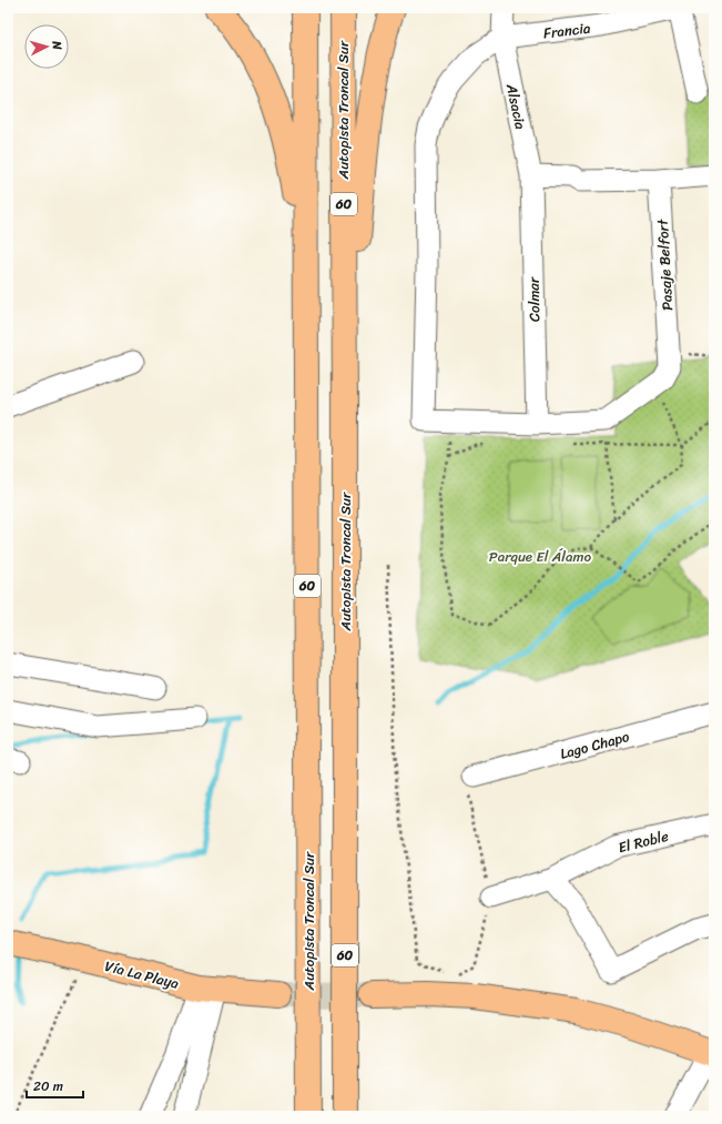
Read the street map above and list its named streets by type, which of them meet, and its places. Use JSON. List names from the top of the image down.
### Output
{
  "streets": {
    "main road": ["Autopista Troncal Sur", "60", "Vía La Playa"],
    "street": [
      "Francia",
      "Alsacia",
      "Pasaje Belfort",
      "Colmar",
      "Lago Chapo",
      "El Roble"
    ]
  },
  "crossings": [
    ["Francia", "Alsacia"],
    ["Alsacia", "Colmar"]
  ],
  "parks": ["Parque El Álamo"],
  "scale_bar": "20 m",
  "north": "right"
}
